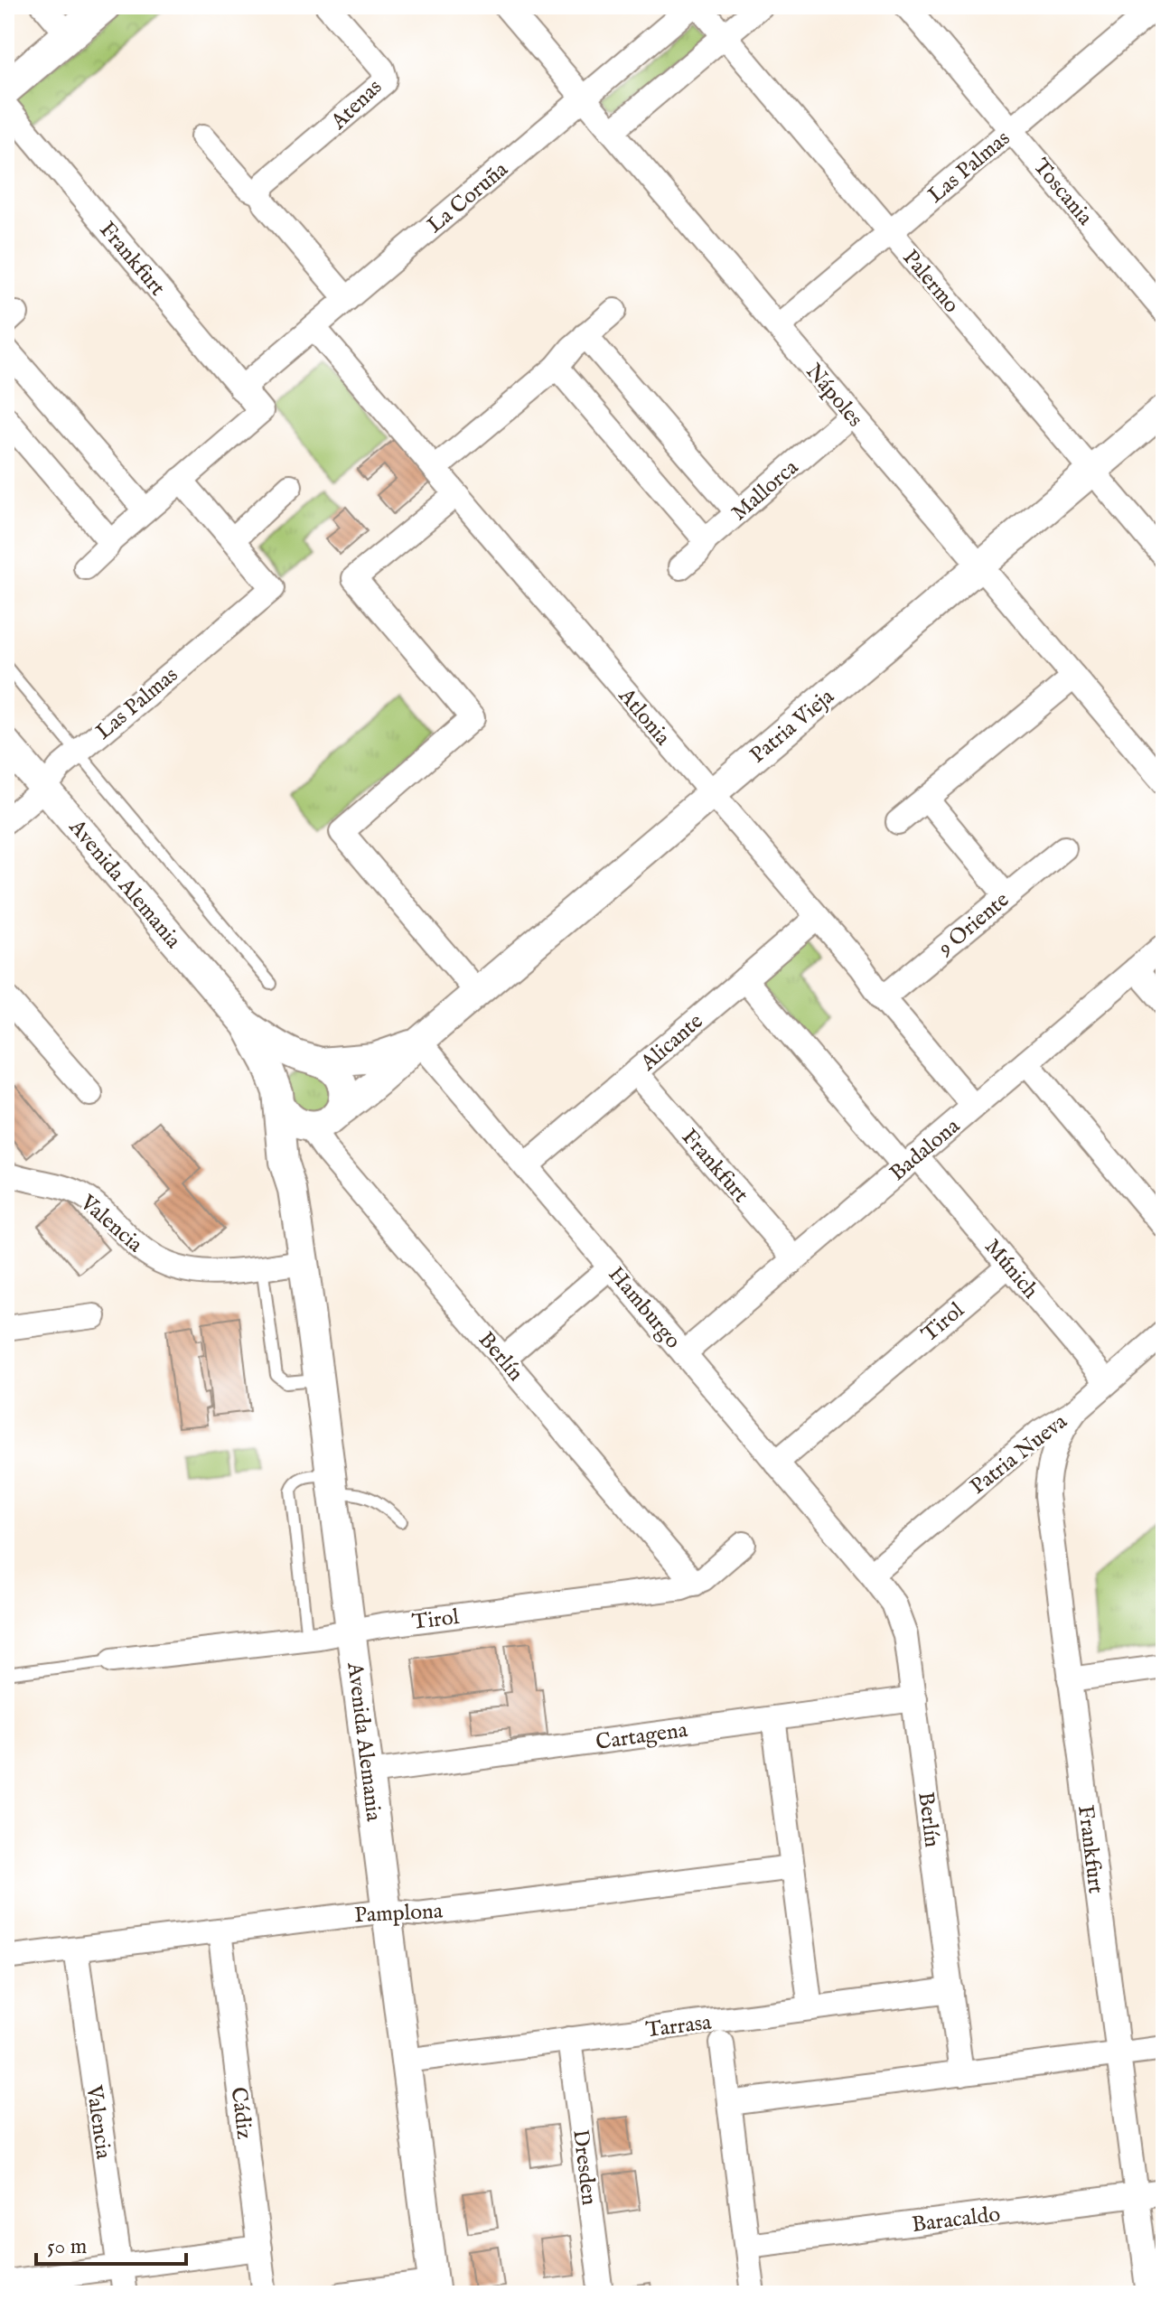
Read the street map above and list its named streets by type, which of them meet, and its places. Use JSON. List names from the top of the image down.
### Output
{
  "streets": {
    "street": [
      "Atenas",
      "Las Palmas",
      "Toscania",
      "La Coruña",
      "Frankfurt",
      "Palermo",
      "Nápoles",
      "Mallorca",
      "Atlonia",
      "Patria Vieja",
      "Avenida Alemania",
      "9 Oriente",
      "Alicante",
      "Badalona",
      "Valencia",
      "Múnich",
      "Hamburgo",
      "Tirol",
      "Berlín",
      "Patria Nueva",
      "Cartagena",
      "Pamplona",
      "Tarrasa",
      "Cádiz",
      "Dresden",
      "Baracaldo"
    ]
  },
  "crossings": [
    ["Las Palmas", "Toscania"],
    ["Las Palmas", "Palermo"],
    ["Las Palmas", "Nápoles"],
    ["Las Palmas", "Avenida Alemania"],
    ["La Coruña", "Frankfurt"],
    ["La Coruña", "Palermo"],
    ["La Coruña", "Nápoles"],
    ["La Coruña", "Atlonia"],
    ["Frankfurt", "Alicante"],
    ["Frankfurt", "Badalona"],
    ["Frankfurt", "Patria Nueva"],
    ["Frankfurt", "Baracaldo"],
    ["Palermo", "Patria Vieja"],
    ["Nápoles", "Mallorca"],
    ["Nápoles", "Patria Vieja"],
    ["Atlonia", "Patria Vieja"],
    ["Atlonia", "9 Oriente"],
    ["Atlonia", "Alicante"],
    ["Atlonia", "Badalona"],
    ["Patria Vieja", "Avenida Alemania"],
    ["Patria Vieja", "Hamburgo"],
    ["Patria Vieja", "Berlín"],
    ["Avenida Alemania", "Valencia"],
    ["Avenida Alemania", "Tirol"],
    ["Avenida Alemania", "Berlín"],
    ["Avenida Alemania", "Cartagena"],
    ["Avenida Alemania", "Pamplona"],
    ["Avenida Alemania", "Tarrasa"],
    ["Alicante", "Múnich"],
    ["Alicante", "Hamburgo"],
    ["Badalona", "Múnich"],
    ["Badalona", "Hamburgo"],
    ["Valencia", "Pamplona"],
    ["Múnich", "Tirol"],
    ["Múnich", "Patria Nueva"],
    ["Hamburgo", "Tirol"],
    ["Hamburgo", "Berlín"],
    ["Hamburgo", "Patria Nueva"],
    ["Tirol", "Berlín"],
    ["Berlín", "Patria Nueva"],
    ["Berlín", "Cartagena"],
    ["Berlín", "Tarrasa"],
    ["Pamplona", "Cádiz"],
    ["Tarrasa", "Dresden"]
  ],
  "scale_bar": "50 m"
}
